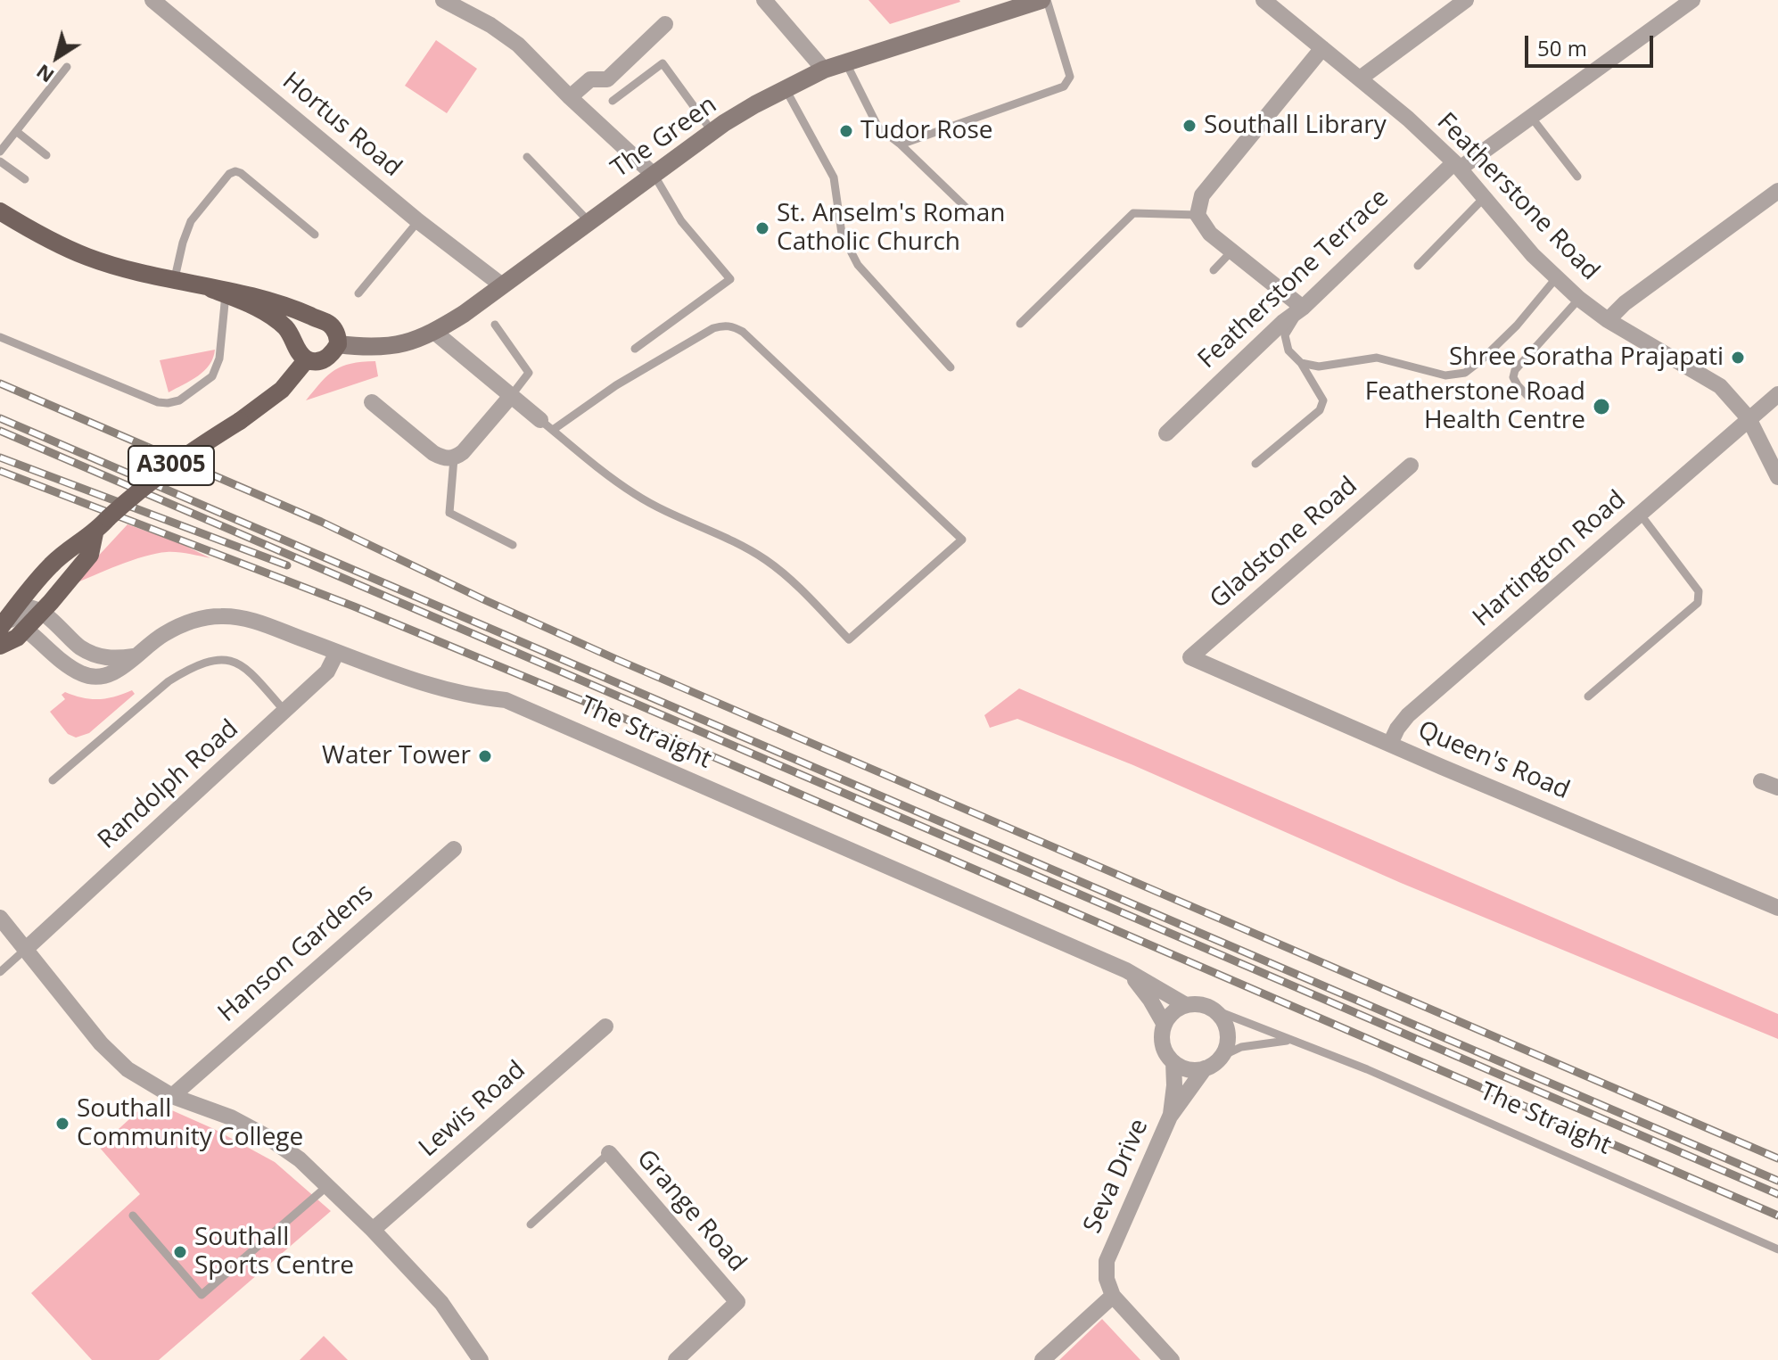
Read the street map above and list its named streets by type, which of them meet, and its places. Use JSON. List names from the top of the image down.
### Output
{
  "streets": {
    "main road": ["A3005"],
    "street": [
      "Hortus Road",
      "The Green",
      "Featherstone Road",
      "Featherstone Terrace",
      "Gladstone Road",
      "Hartington Road",
      "The Straight",
      "Queen's Road",
      "Randolph Road",
      "Hanson Gardens",
      "Lewis Road",
      "Seva Drive",
      "Grange Road"
    ]
  },
  "crossings": [
    ["Hortus Road", "The Green"],
    ["The Green", "A3005"],
    ["Featherstone Road", "Featherstone Terrace"],
    ["Featherstone Road", "Hartington Road"],
    ["A3005", "The Straight"],
    ["Gladstone Road", "Queen's Road"],
    ["Hartington Road", "Queen's Road"],
    ["The Straight", "Randolph Road"],
    ["The Straight", "Seva Drive"]
  ],
  "places": [
    "Southall Library",
    "Tudor Rose",
    "St. Anselm's Roman Catholic Church",
    "Shree Soratha Prajapati",
    "Featherstone Road Health Centre",
    "Water Tower",
    "Southall Community College",
    "Southall Sports Centre"
  ],
  "scale_bar": "50 m",
  "north": "bottom left"
}
